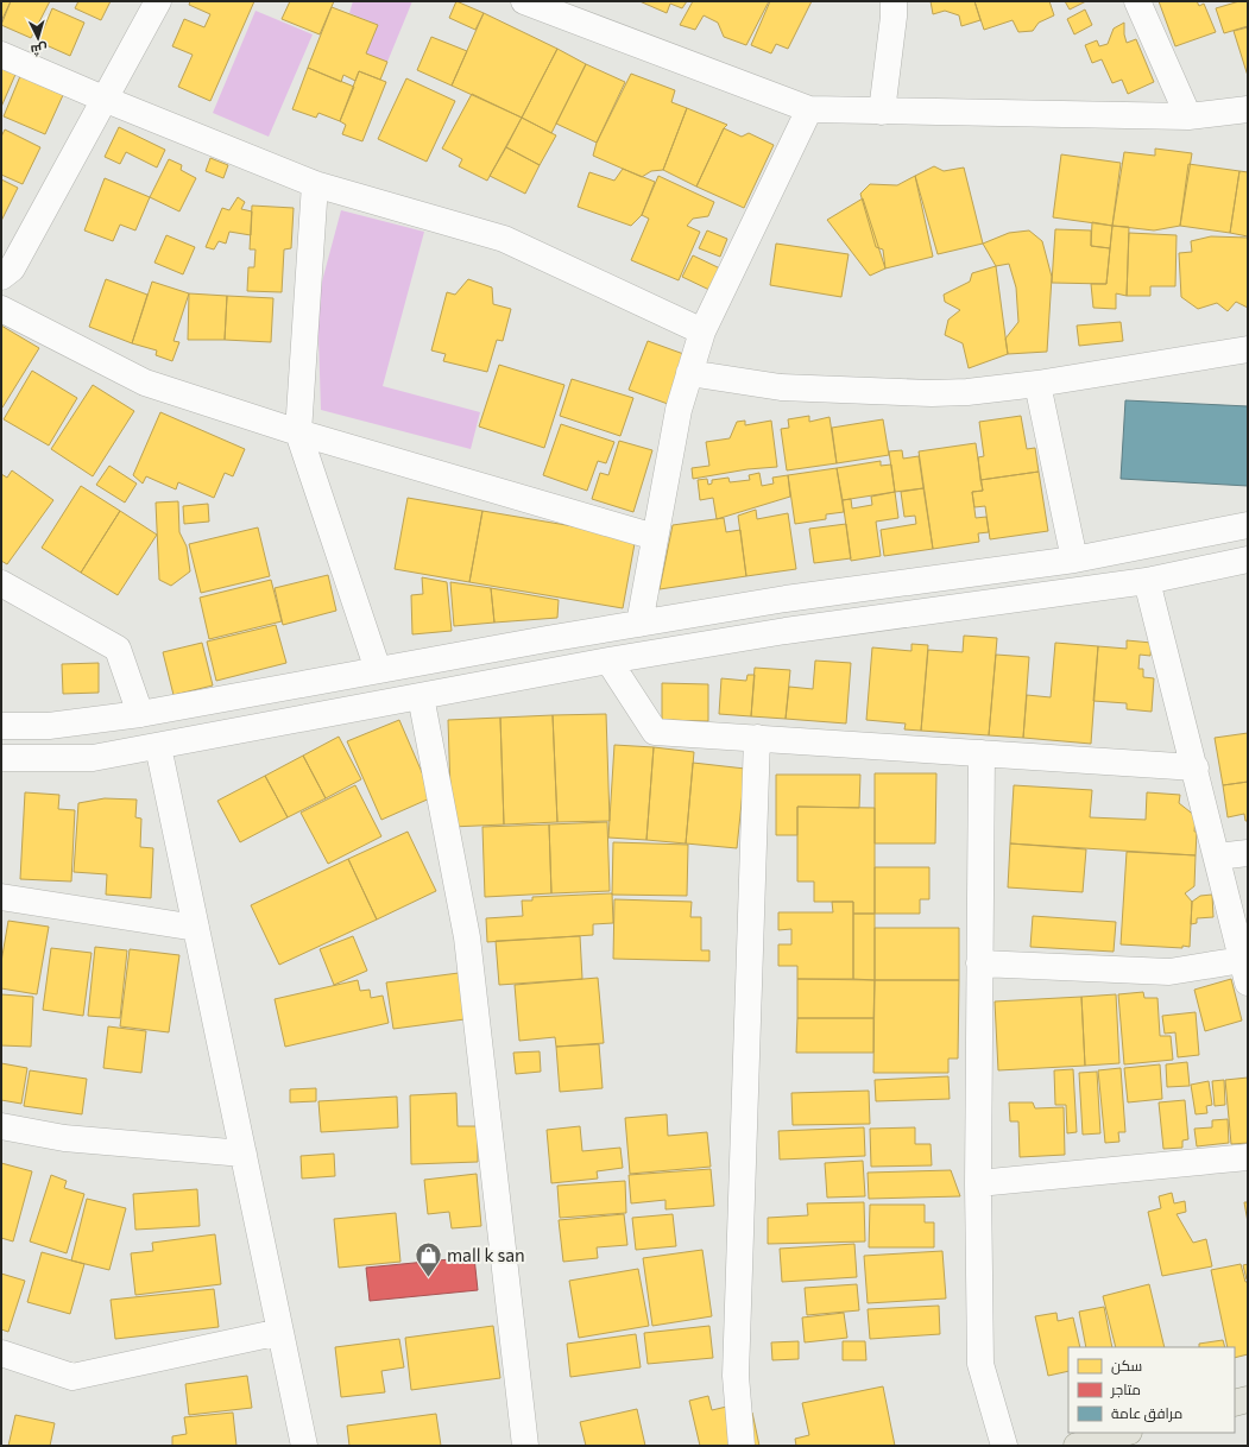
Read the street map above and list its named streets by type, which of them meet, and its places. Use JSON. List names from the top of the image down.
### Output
{
  "places": {
    "shop": ["mall k san"]
  },
  "legend": ["سكن", "متاجر", "مرافق عامة"],
  "north": "bottom"
}
